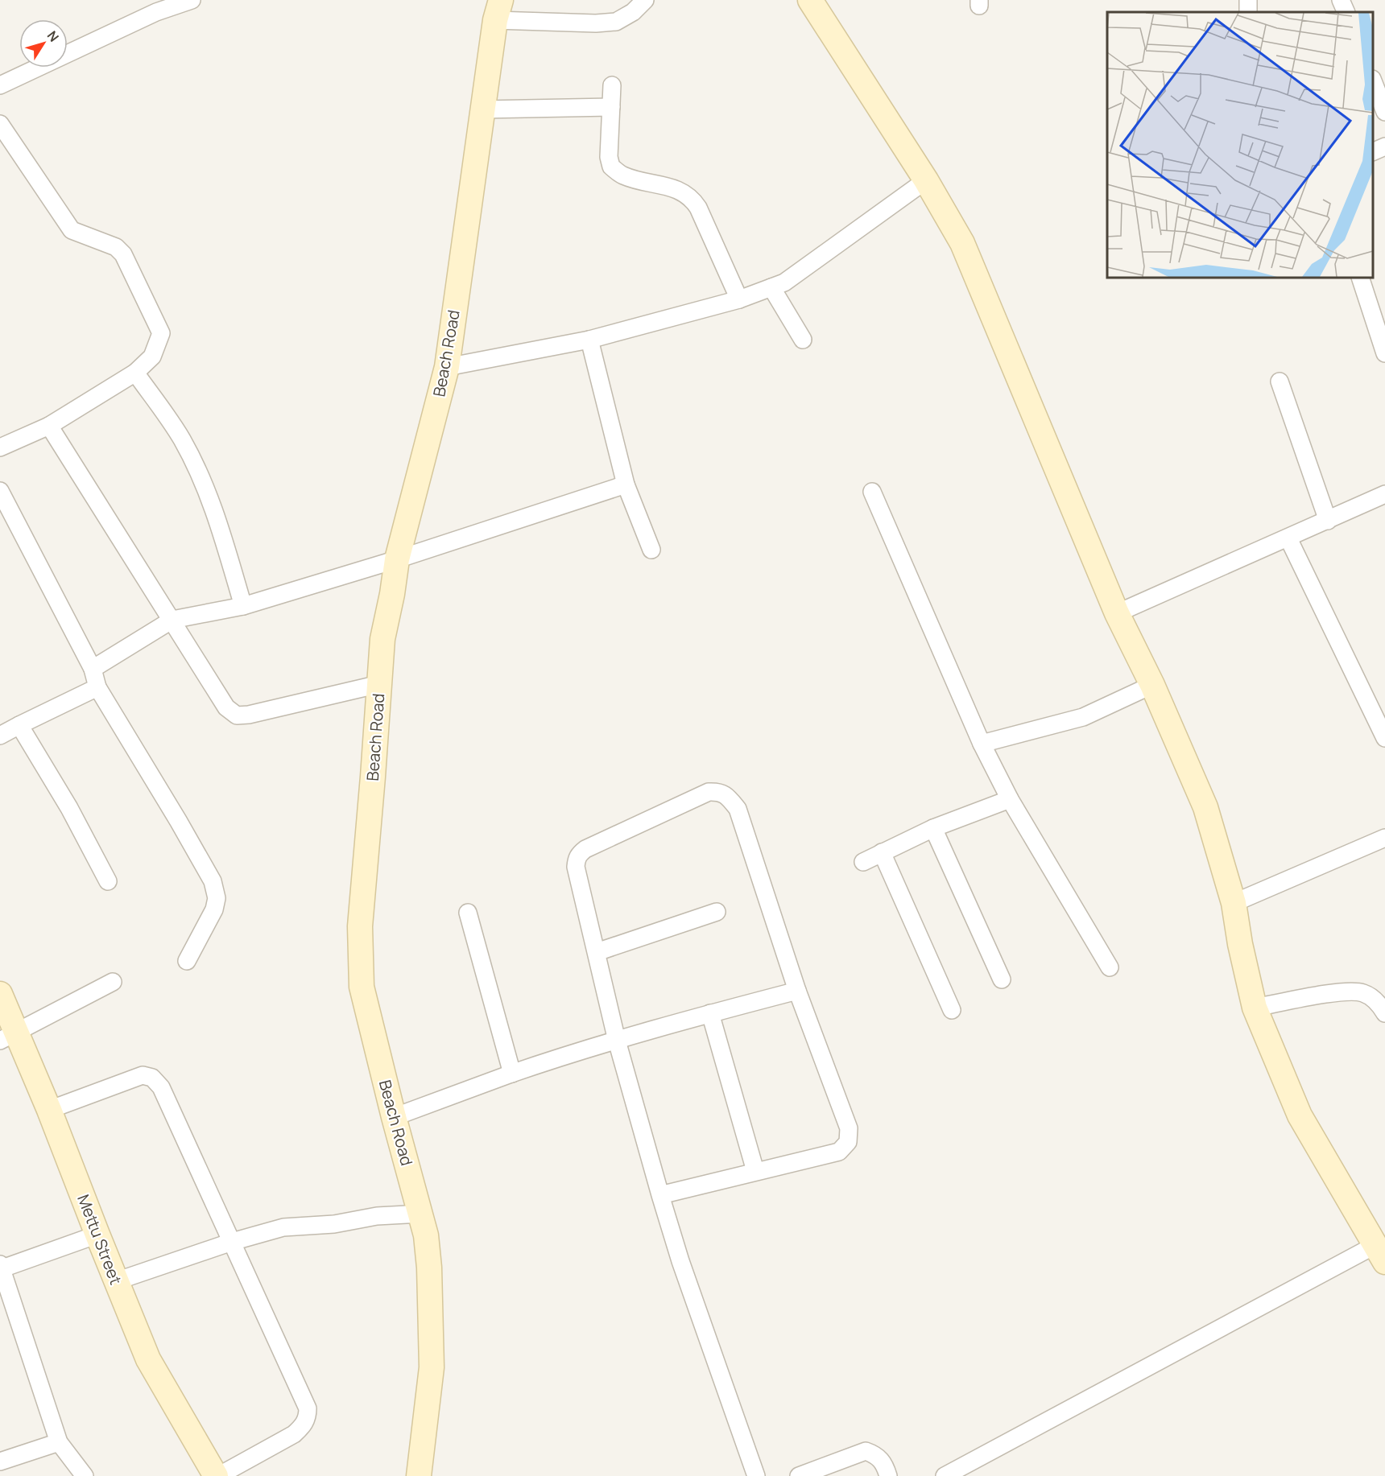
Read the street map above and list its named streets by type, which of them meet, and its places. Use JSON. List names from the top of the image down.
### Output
{
  "streets": {
    "street": ["Beach Road", "Mettu Street"]
  },
  "north": "top right"
}
